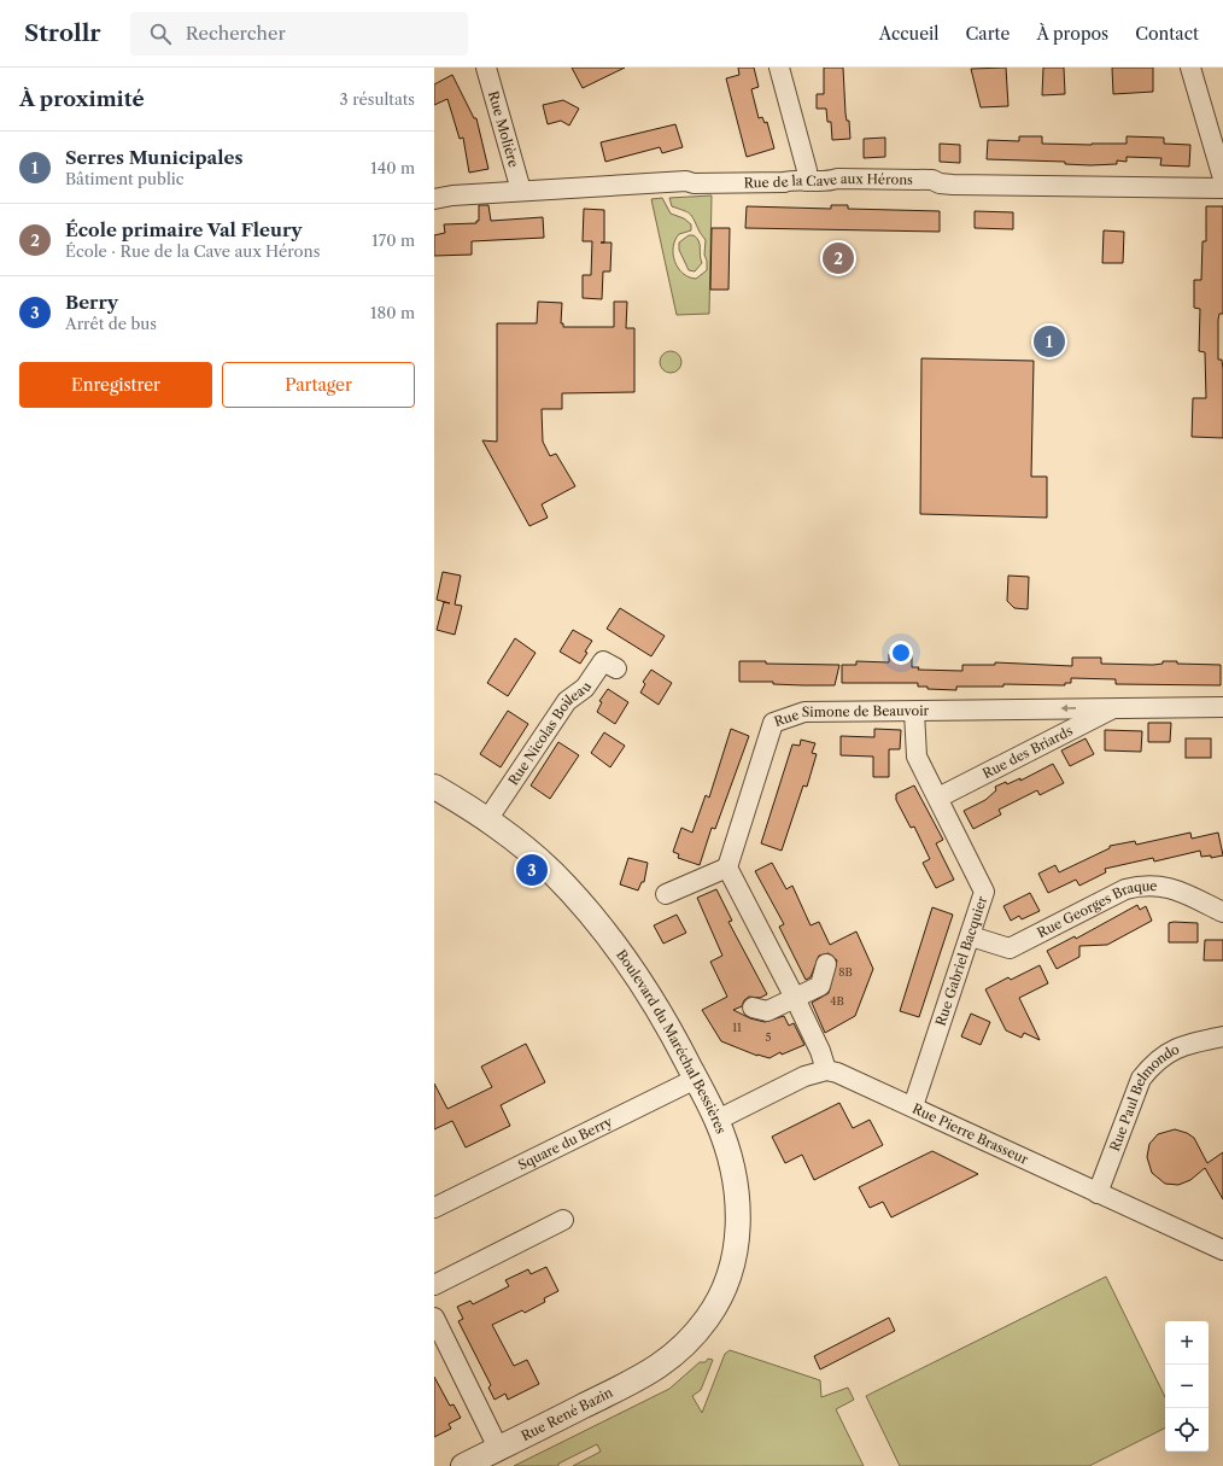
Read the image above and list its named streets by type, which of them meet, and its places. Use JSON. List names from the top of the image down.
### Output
{
  "streets": {
    "street": [
      "Rue Molière",
      "Rue de la Cave aux Hérons",
      "Rue Simone de Beauvoir",
      "Rue Nicolas Boileau",
      "Rue des Briards",
      "Rue Georges Braque",
      "Rue Gabriel Bacquier",
      "Boulevard du Maréchal Bessières",
      "Rue Paul Belmondo",
      "Rue Pierre Brasseur",
      "Square du Berry",
      "Rue René Bazin"
    ]
  },
  "crossings": [
    ["Rue Molière", "Rue de la Cave aux Hérons"],
    ["Rue Simone de Beauvoir", "Rue des Briards"],
    ["Rue Simone de Beauvoir", "Rue Gabriel Bacquier"],
    ["Rue Nicolas Boileau", "Boulevard du Maréchal Bessières"],
    ["Rue des Briards", "Rue Gabriel Bacquier"],
    ["Rue Georges Braque", "Rue Gabriel Bacquier"],
    ["Rue Gabriel Bacquier", "Rue Pierre Brasseur"],
    ["Boulevard du Maréchal Bessières", "Rue Pierre Brasseur"],
    ["Boulevard du Maréchal Bessières", "Square du Berry"],
    ["Boulevard du Maréchal Bessières", "Rue René Bazin"],
    ["Rue Paul Belmondo", "Rue Pierre Brasseur"]
  ],
  "house_numbers": [
    "8B",
    "4B",
    "11",
    "5"
  ],
  "page": {
    "header": "Strollr",
    "search": "Rechercher",
    "nav": [
      "Accueil",
      "Carte",
      "À propos",
      "Contact"
    ],
    "heading": ["À proximité", "3 résultats"],
    "list": [
      {
        "mark": "1",
        "name": "Serres Municipales",
        "note": "Bâtiment public",
        "value": "140 m"
      },
      {
        "mark": "2",
        "name": "École primaire Val Fleury",
        "note": "École · Rue de la Cave aux Hérons",
        "value": "170 m"
      },
      {
        "mark": "3",
        "name": "Berry",
        "note": "Arrêt de bus",
        "value": "180 m"
      }
    ],
    "pins": ["2", "1", "3"],
    "buttons": ["Enregistrer", "Partager"],
    "map_buttons": ["+", "−"]
  }
}
